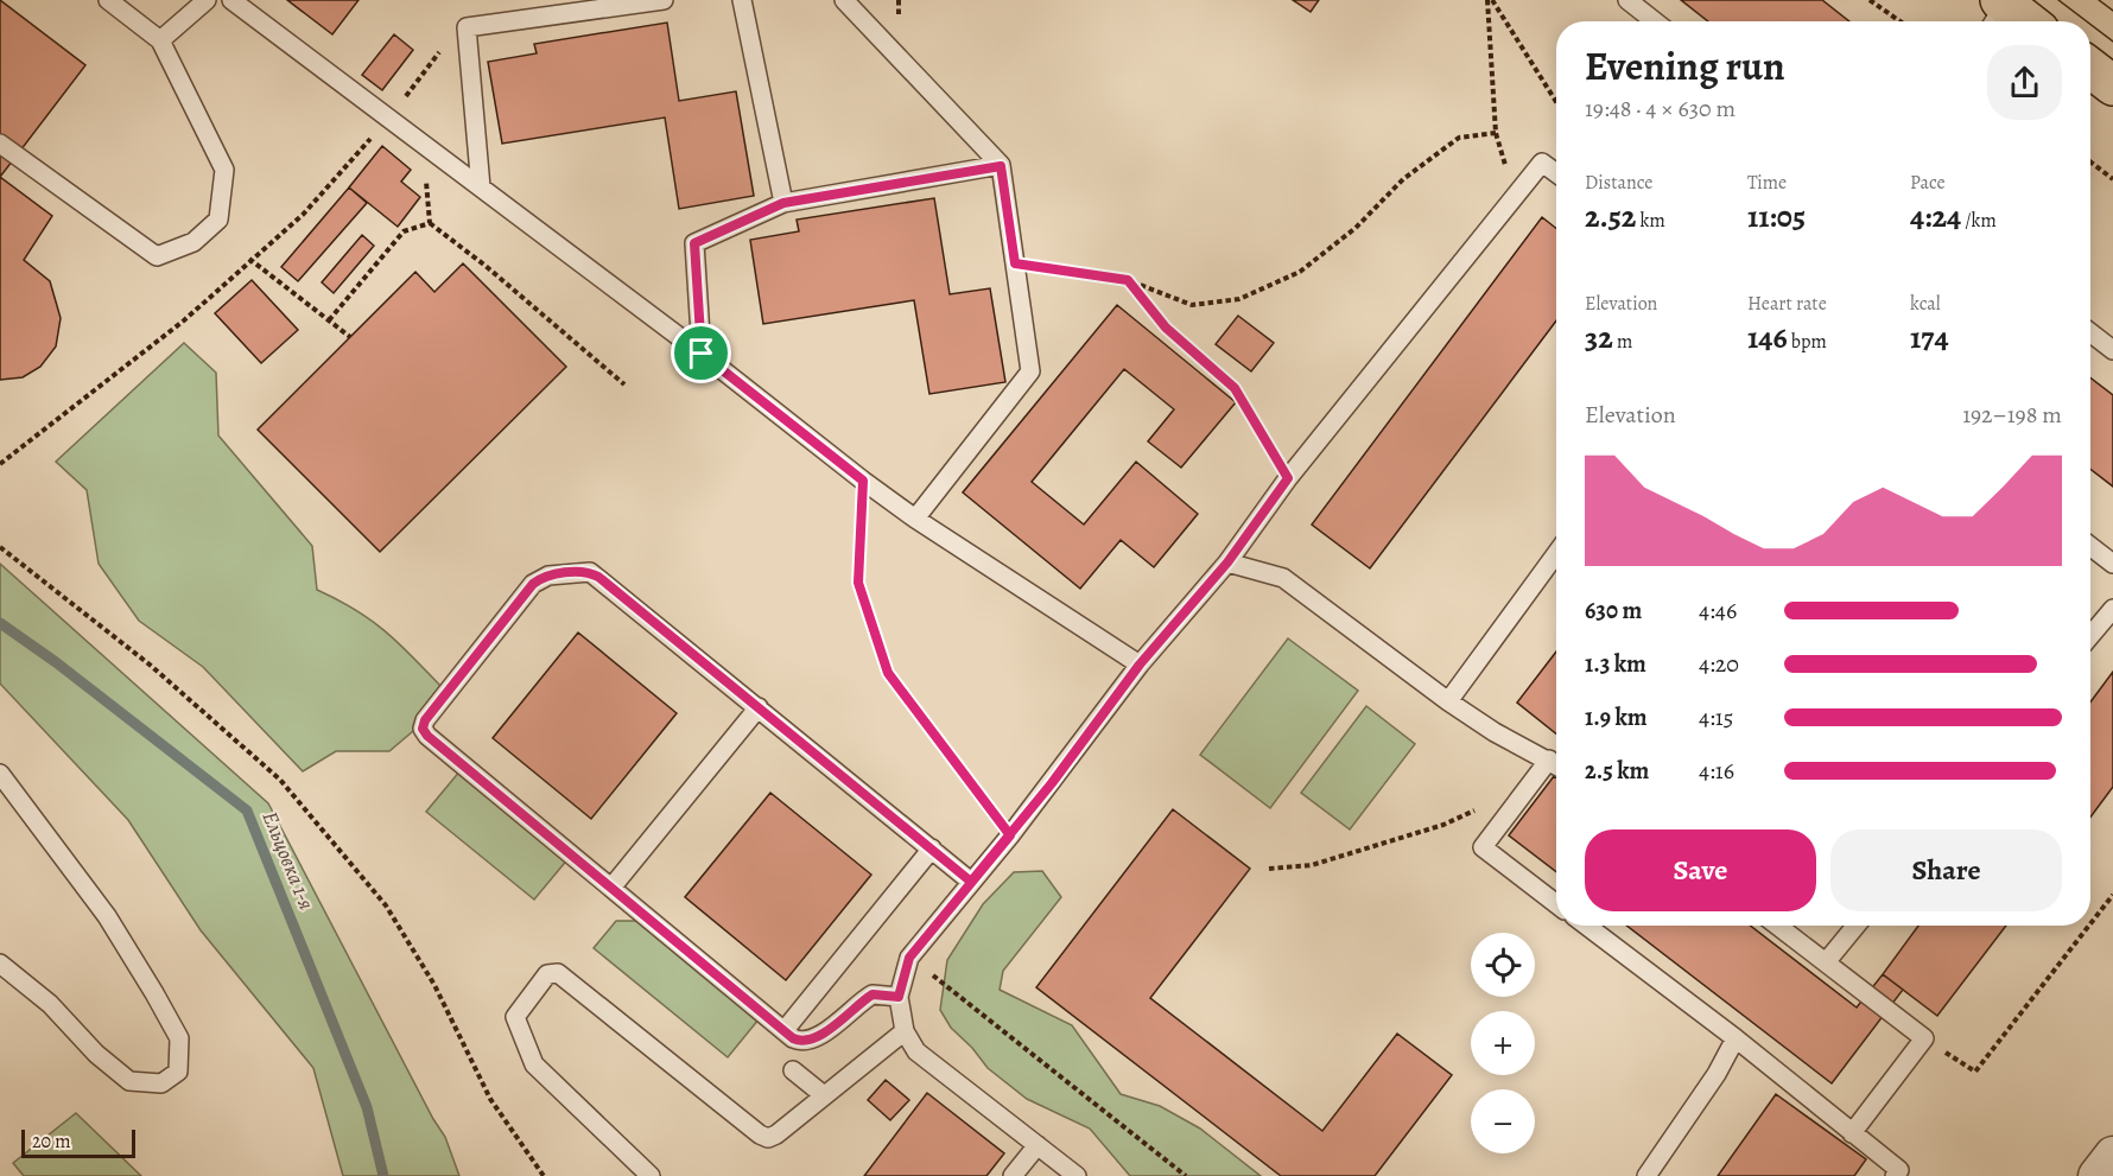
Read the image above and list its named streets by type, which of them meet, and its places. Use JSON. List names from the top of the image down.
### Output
{
  "water": ["Ельцовка 1-я"],
  "scale_bar": "20 m",
  "page": {
    "heading": ["Evening run", "19:48 · 4 × 630 m"],
    "stats": [
      ["Distance", "2.52 km"],
      ["Time", "11:05"],
      ["Pace", "4:24 /km"],
      ["Elevation", "32 m"],
      ["Heart rate", "146 bpm"],
      ["kcal", "174"]
    ],
    "chart": ["Elevation", "192–198 m"],
    "list": [
      {
        "name": "630 m",
        "note": "4:46"
      },
      {
        "name": "1.3 km",
        "note": "4:20"
      },
      {
        "name": "1.9 km",
        "note": "4:15"
      },
      {
        "name": "2.5 km",
        "note": "4:16"
      }
    ],
    "buttons": ["Save", "Share"],
    "map_buttons": ["+", "−"],
    "scale": "20 m"
  }
}
